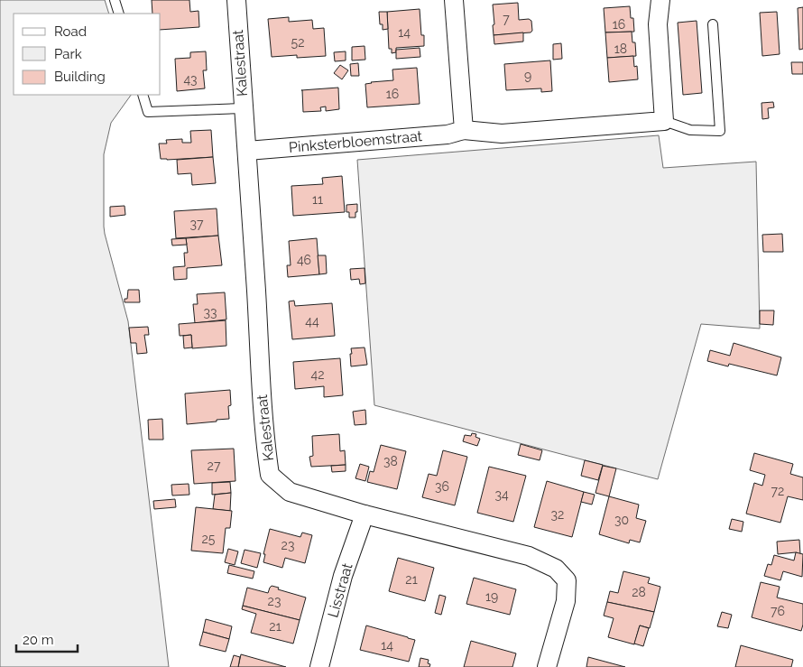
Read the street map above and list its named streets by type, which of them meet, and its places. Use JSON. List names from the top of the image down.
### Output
{
  "streets": {
    "street": ["Kalestraat", "Pinksterbloemstraat", "Lisstraat"]
  },
  "crossings": [
    ["Kalestraat", "Pinksterbloemstraat"],
    ["Kalestraat", "Lisstraat"]
  ],
  "house_numbers": [
    "7",
    "16",
    "14",
    "52",
    "18",
    "9",
    "43",
    "16",
    "11",
    "37",
    "46",
    "33",
    "44",
    "42",
    "38",
    "27",
    "36",
    "72",
    "34",
    "32",
    "30",
    "25",
    "23",
    "21",
    "28",
    "19",
    "23",
    "76",
    "21",
    "14"
  ],
  "legend": ["Road", "Park", "Building"],
  "scale_bar": "20 m"
}
